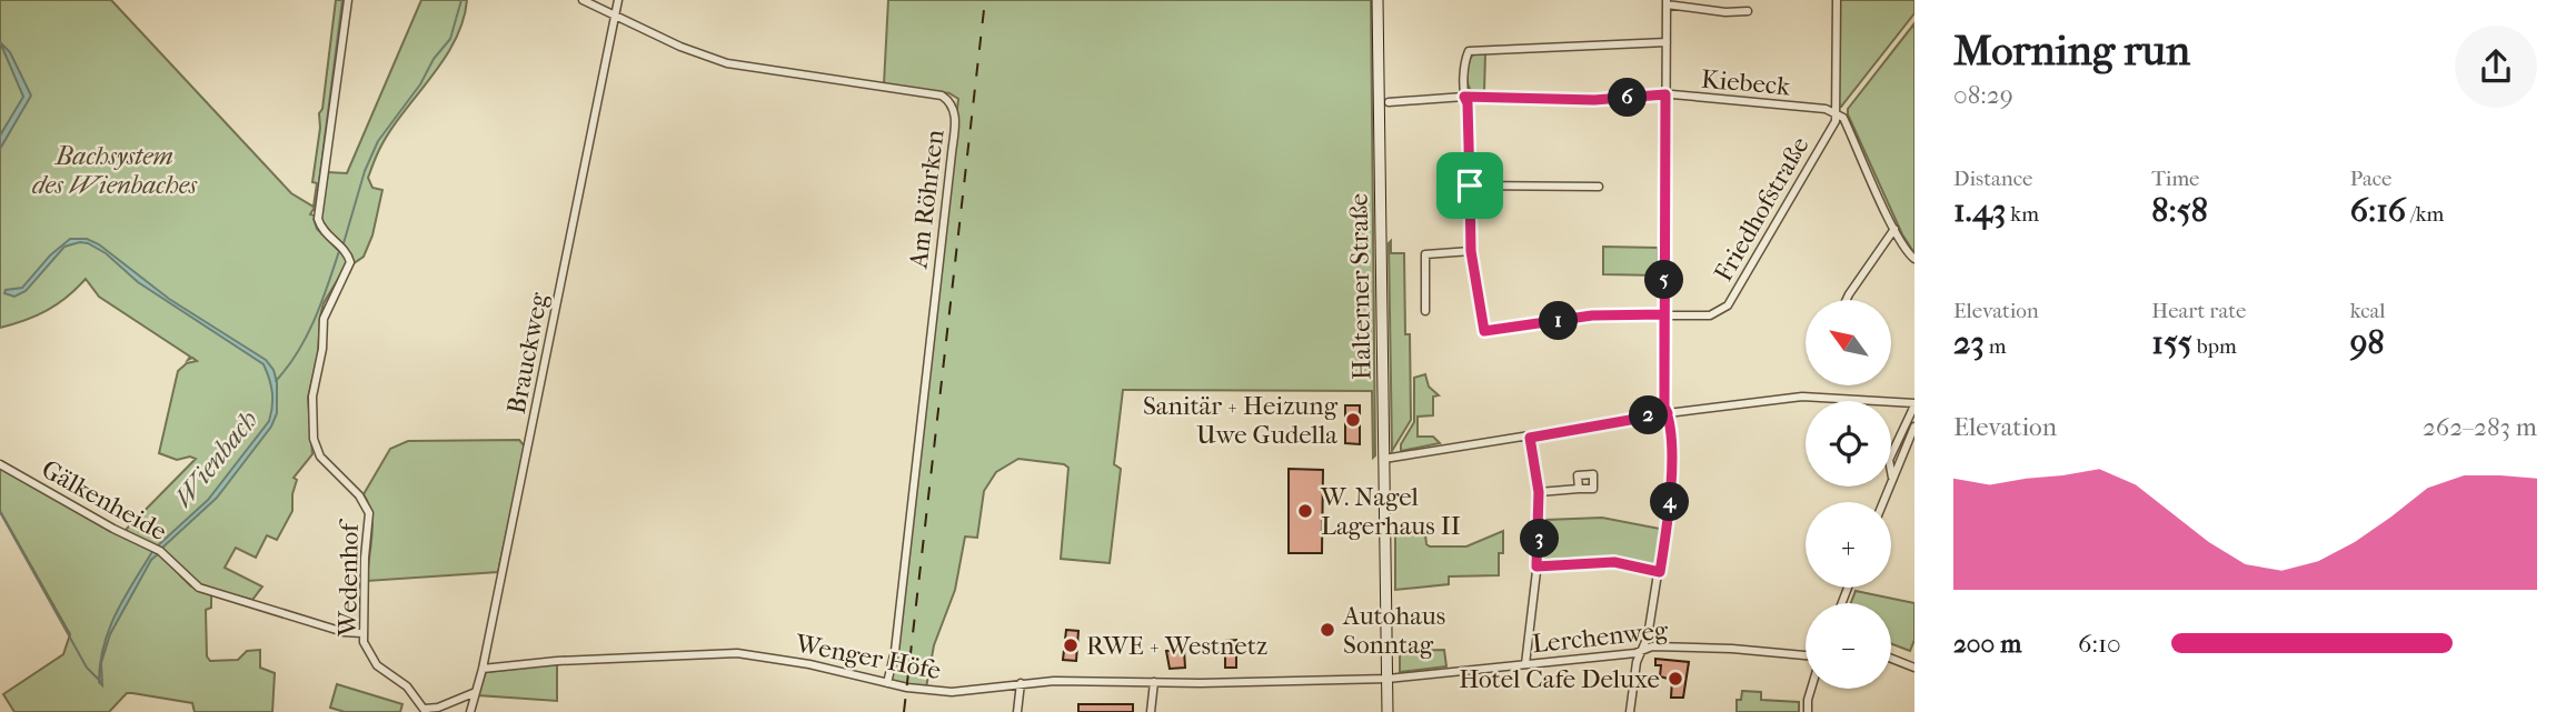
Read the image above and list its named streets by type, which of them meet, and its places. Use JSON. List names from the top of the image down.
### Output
{
  "streets": {
    "main road": ["Halterner Straße"],
    "street": [
      "Kiebeck",
      "Am Röhrken",
      "Friedhofstraße",
      "Brauckweg",
      "Gälkenheide",
      "Wedenhof",
      "Lerchenweg",
      "Wenger Höfe"
    ]
  },
  "crossings": [
    ["Kiebeck", "Friedhofstraße"],
    ["Am Röhrken", "Brauckweg"],
    ["Am Röhrken", "Wenger Höfe"],
    ["Halterner Straße", "Lerchenweg"],
    ["Halterner Straße", "Wenger Höfe"],
    ["Brauckweg", "Wedenhof"],
    ["Brauckweg", "Wenger Höfe"],
    ["Gälkenheide", "Wedenhof"],
    ["Lerchenweg", "Wenger Höfe"]
  ],
  "water": ["Wienbach"],
  "parks": ["Bachsystem des Wienbaches"],
  "places": [
    "Sanitär + Heizung Uwe Gudella",
    "W. Nagel Lagerhaus II",
    "Autohaus Sonntag",
    "RWE + Westnetz",
    "Hotel Cafe Deluxe"
  ],
  "north": "top left",
  "page": {
    "heading": ["Morning run", "08:29"],
    "pins": [
      "6",
      "5",
      "1",
      "2",
      "4",
      "3"
    ],
    "stats": [
      ["Distance", "1.43 km"],
      ["Time", "8:58"],
      ["Pace", "6:16 /km"],
      ["Elevation", "23 m"],
      ["Heart rate", "155 bpm"],
      ["kcal", "98"]
    ],
    "map_buttons": ["+", "−"],
    "chart": ["Elevation", "262–283 m"],
    "list": [
      {
        "name": "200 m",
        "note": "6:10"
      }
    ]
  }
}
